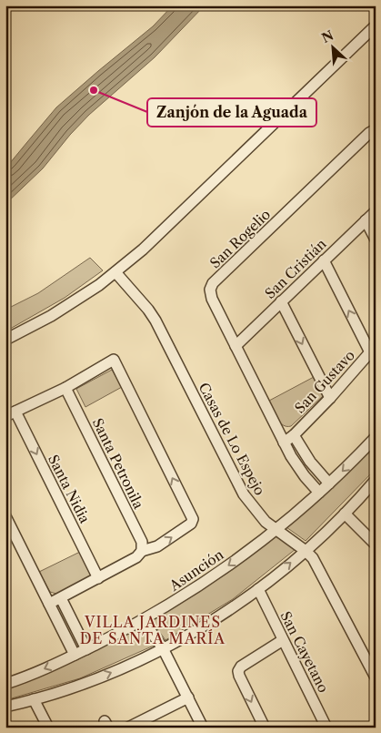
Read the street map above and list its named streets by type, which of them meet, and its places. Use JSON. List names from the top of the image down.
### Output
{
  "streets": {
    "street": [
      "San Rogelio",
      "San Cristián",
      "San Gustavo",
      "Casas de Lo Espejo",
      "Santa Petronila",
      "Santa Nidia",
      "Asunción",
      "San Cayetano"
    ]
  },
  "crossings": [
    ["San Rogelio", "San Cristián"],
    ["San Rogelio", "Asunción"],
    ["Casas de Lo Espejo", "Asunción"],
    ["Santa Petronila", "Santa Nidia"]
  ],
  "districts": ["VILLA JARDINES DE SANTA MARÍA"],
  "places": ["Zanjón de la Aguada"],
  "north": "top left"
}
